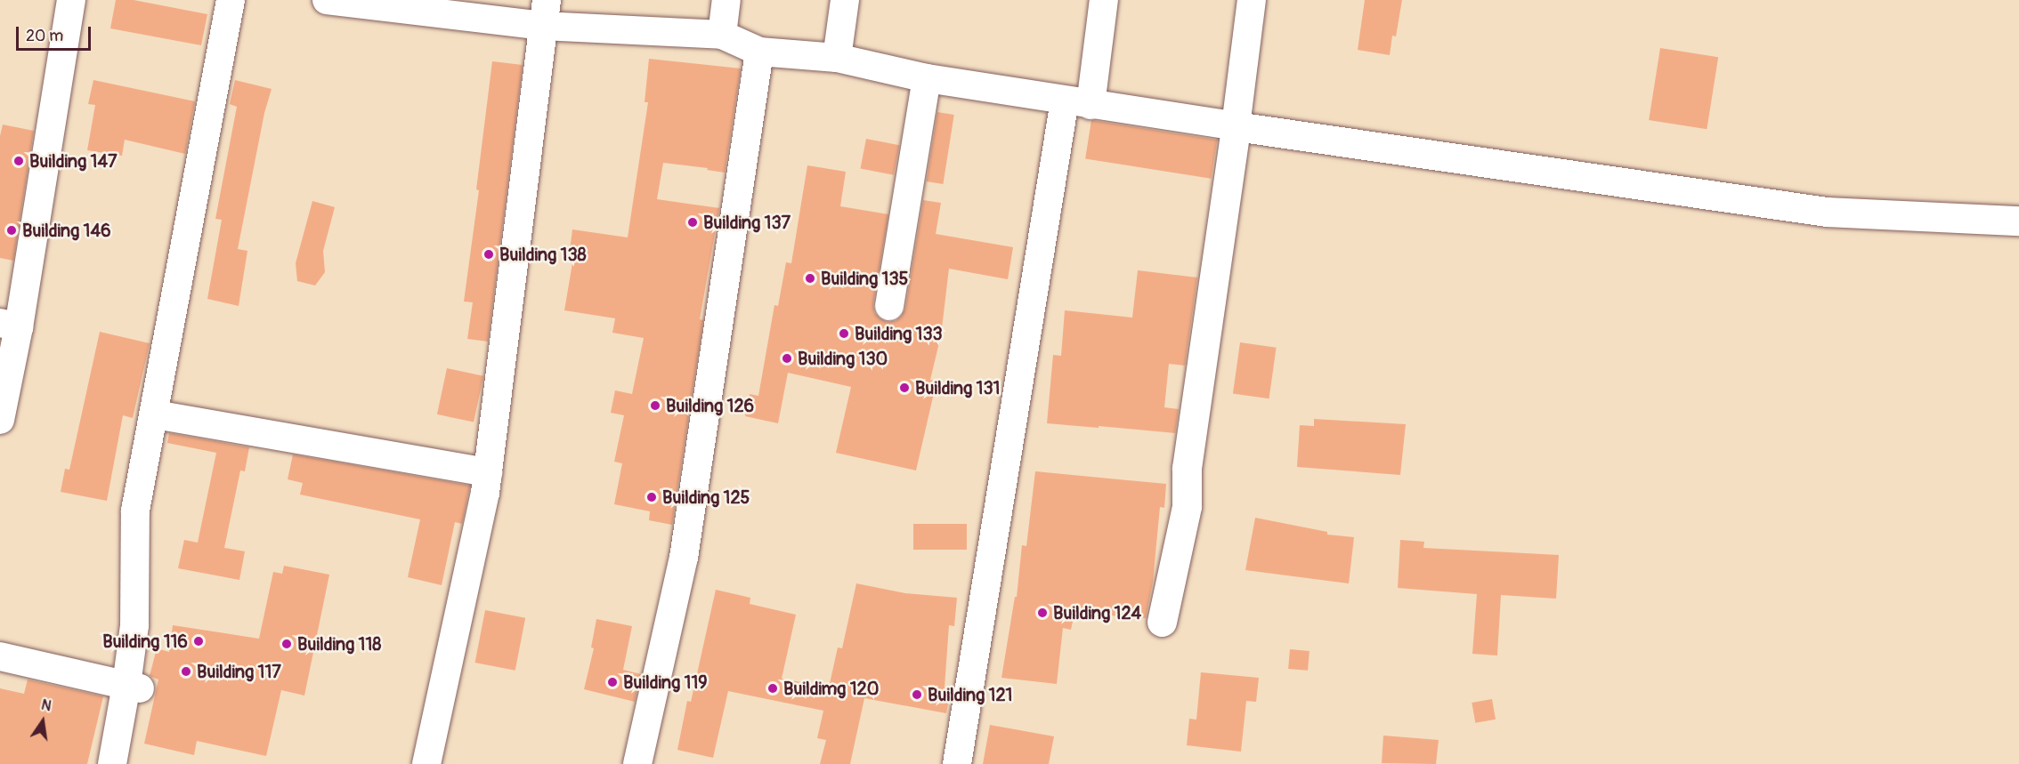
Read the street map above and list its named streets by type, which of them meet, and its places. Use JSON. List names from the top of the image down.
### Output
{
  "places": [
    "Building 147",
    "Building 137",
    "Building 146",
    "Building 138",
    "Building 135",
    "Building 133",
    "Building 130",
    "Building 131",
    "Building 126",
    "Building 125",
    "Building 124",
    "Building 116",
    "Building 118",
    "Building 117",
    "Building 119",
    "Buildimg 120",
    "Building 121"
  ],
  "scale_bar": "20 m",
  "north": "top"
}
